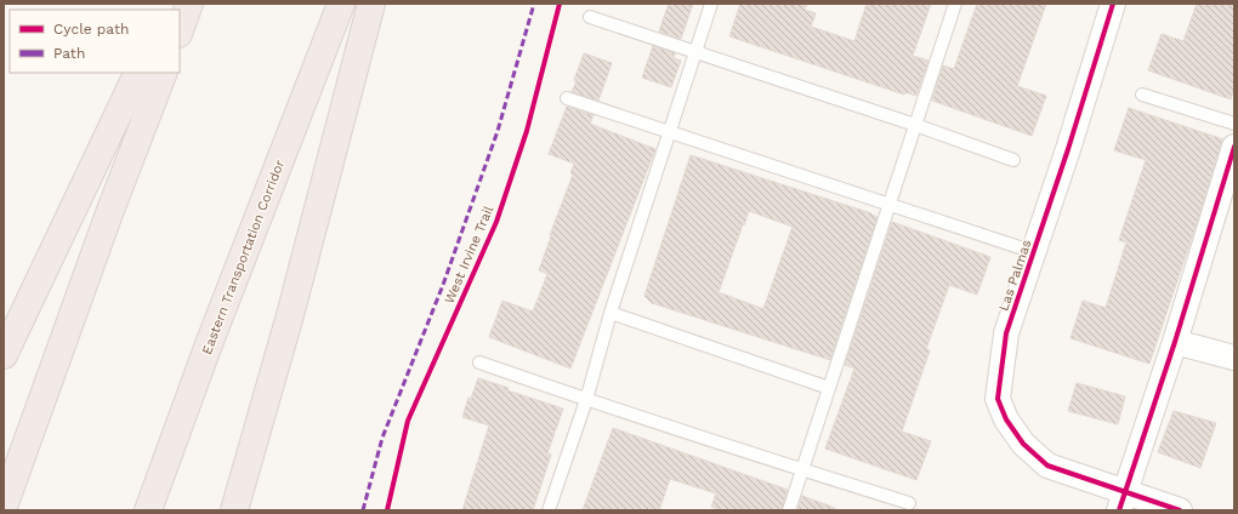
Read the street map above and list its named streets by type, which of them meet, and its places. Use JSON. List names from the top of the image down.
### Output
{
  "streets": {
    "highway": ["Eastern Transportation Corridor"],
    "street": ["Las Palmas"],
    "cycle path": ["West Irvine Trail"]
  },
  "legend": ["Cycle path", "Path"]
}
